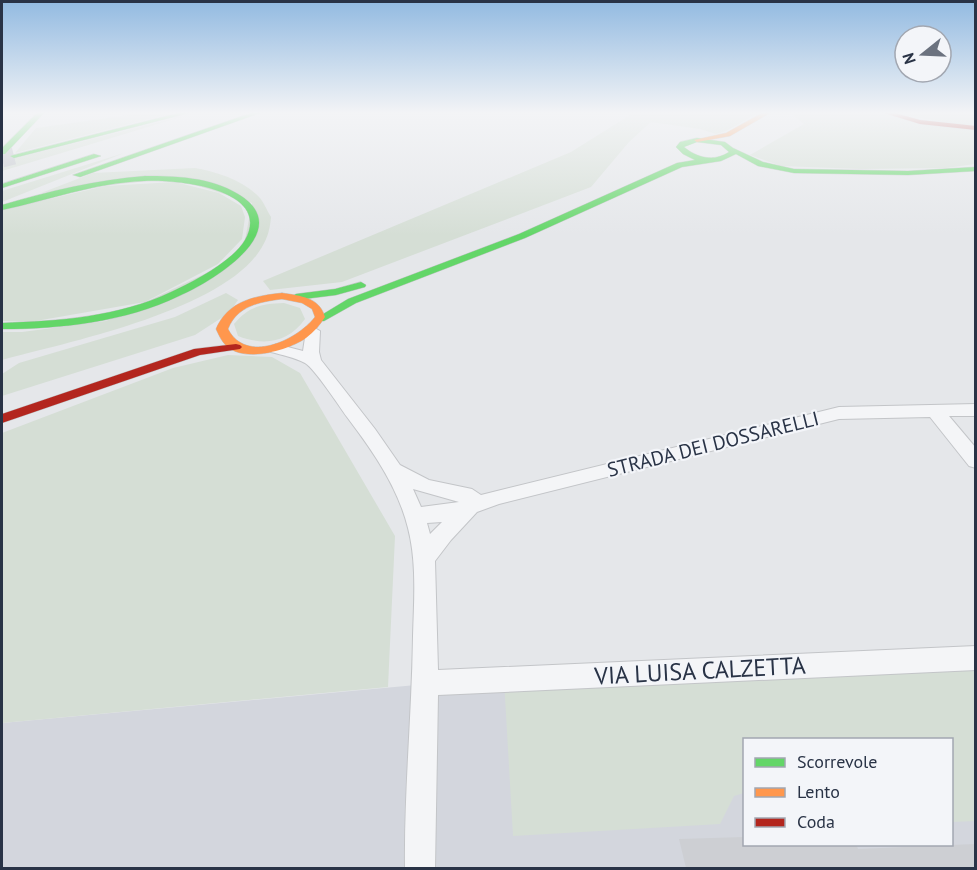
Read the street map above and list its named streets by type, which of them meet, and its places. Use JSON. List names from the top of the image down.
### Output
{
  "streets": {
    "street": ["STRADA DEI DOSSARELLI", "VIA LUISA CALZETTA"]
  },
  "legend": ["Scorrevole", "Lento", "Coda"],
  "north": "left"
}
